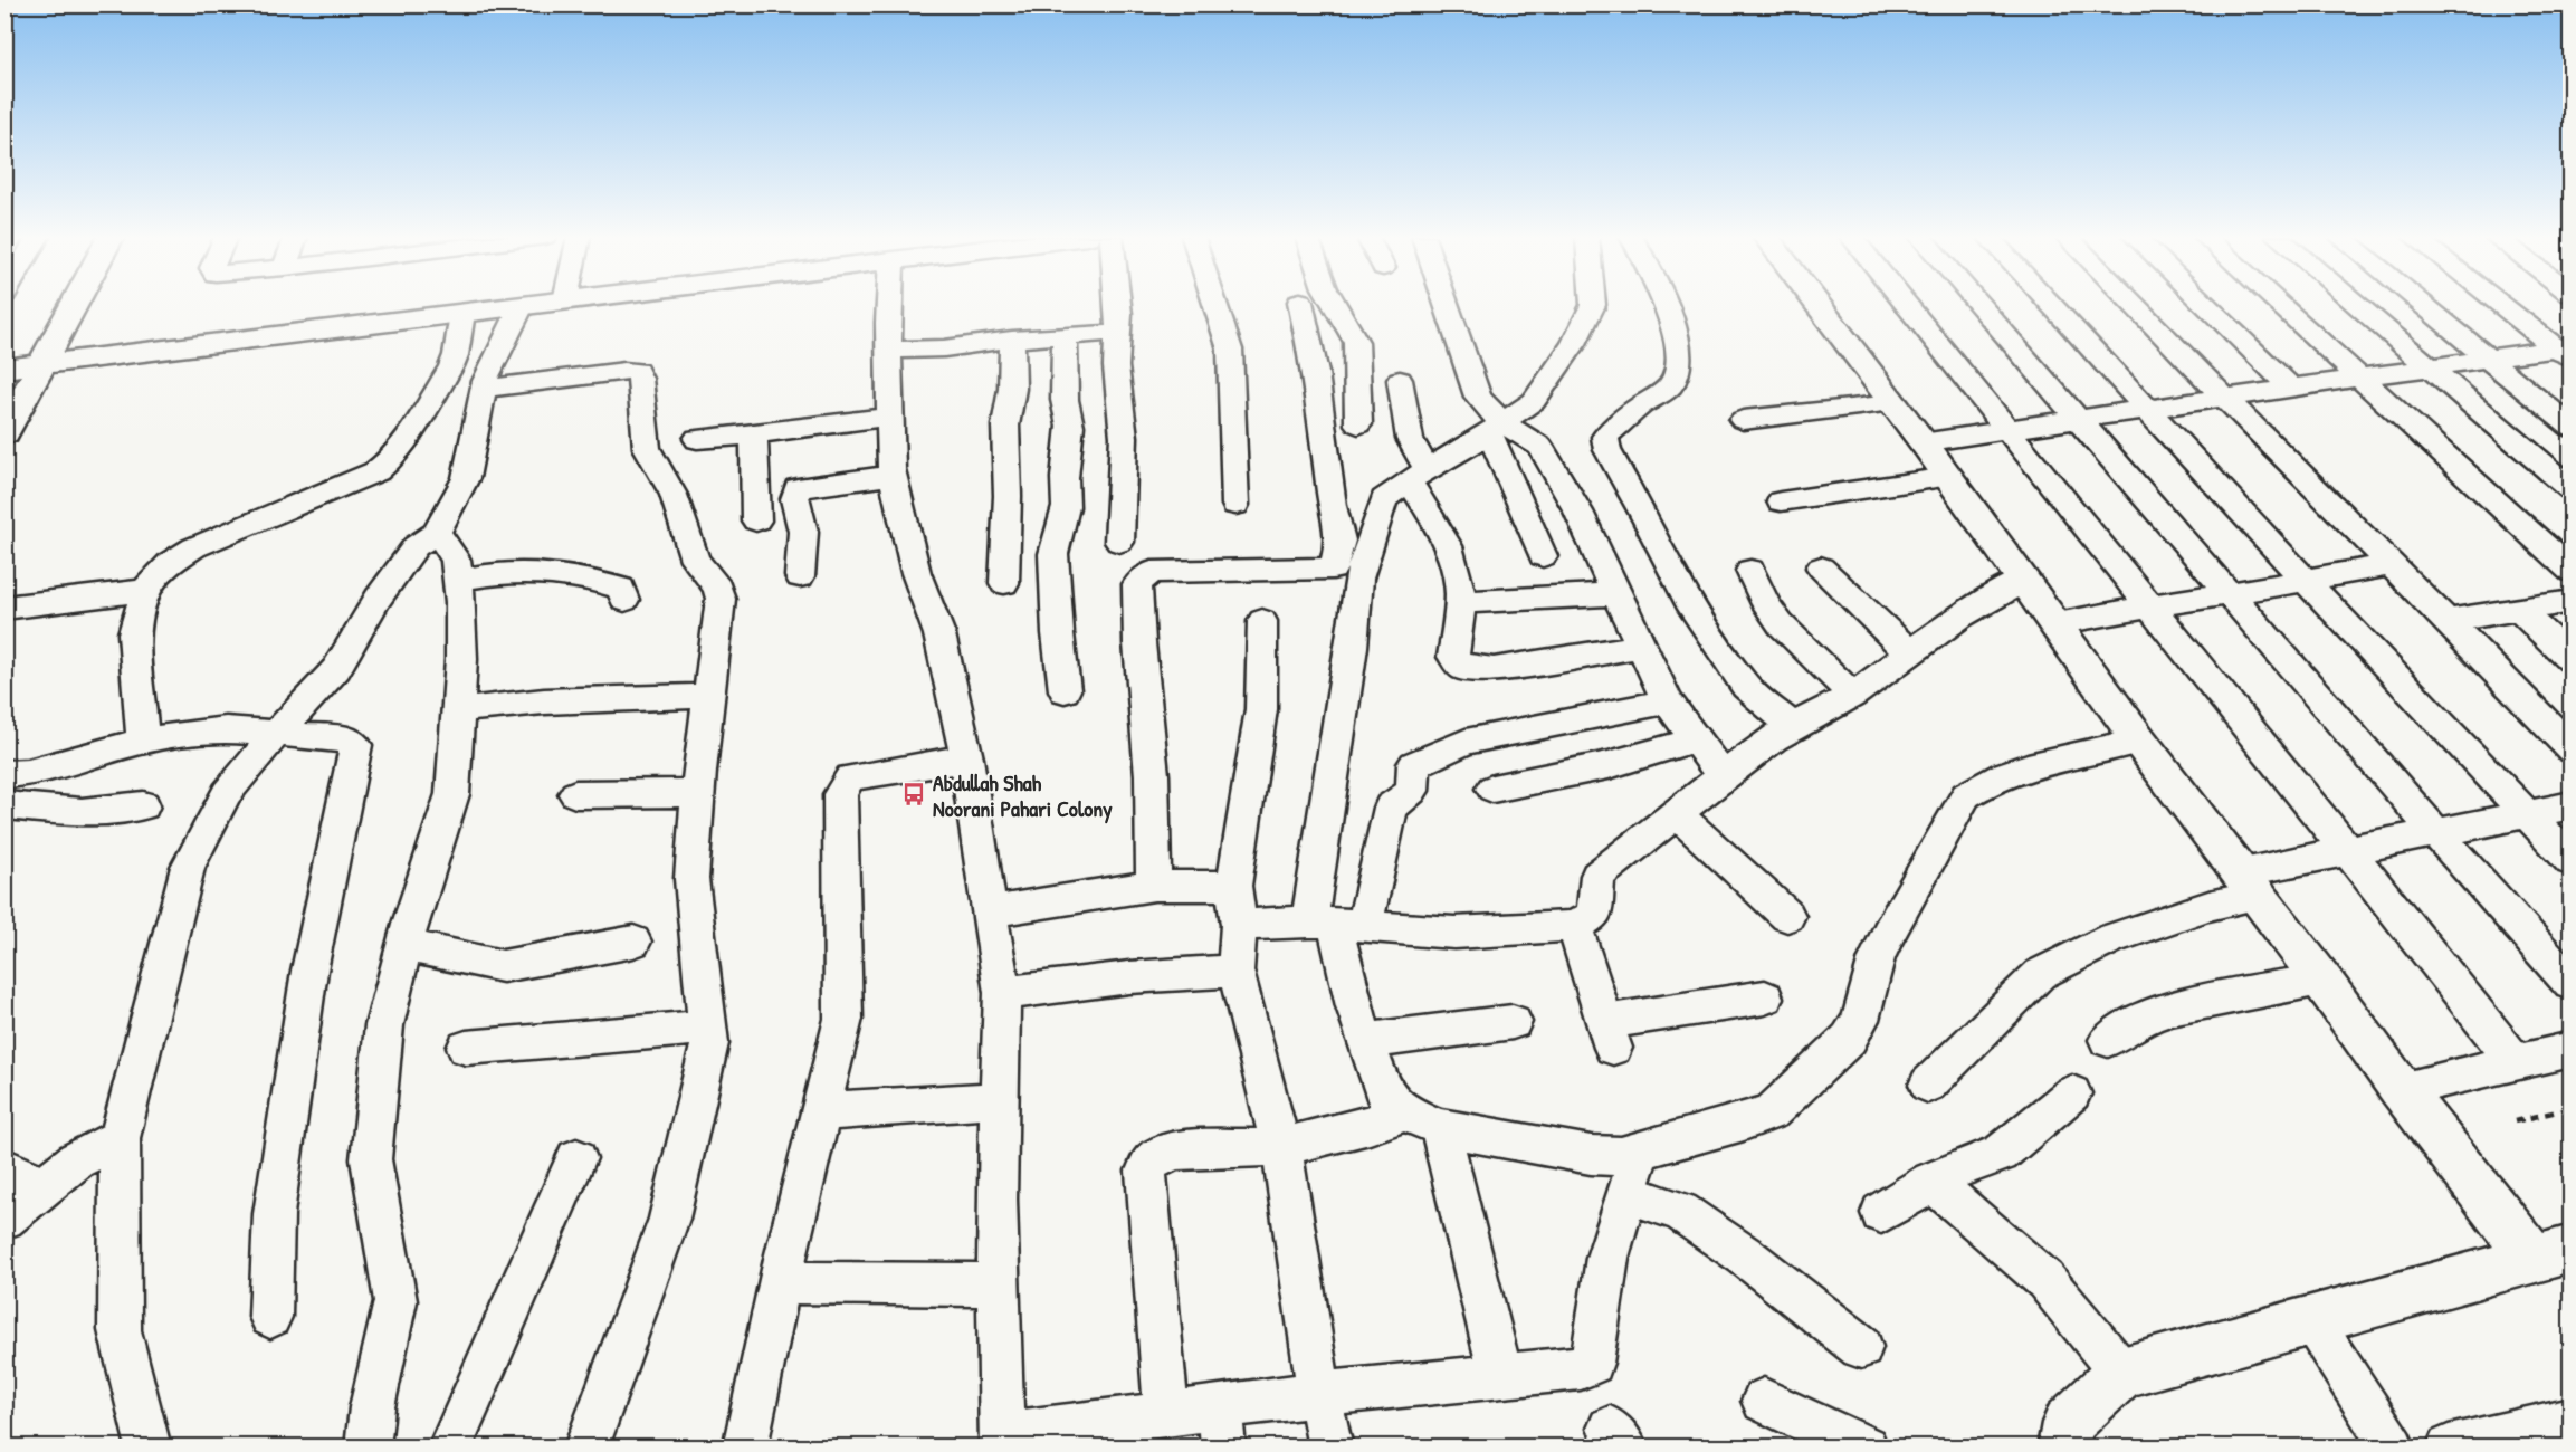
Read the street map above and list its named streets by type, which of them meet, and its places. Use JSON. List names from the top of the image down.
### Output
{
  "places": {
    "bus stop": ["Abdullah Shah Noorani Pahari Colony"]
  }
}
